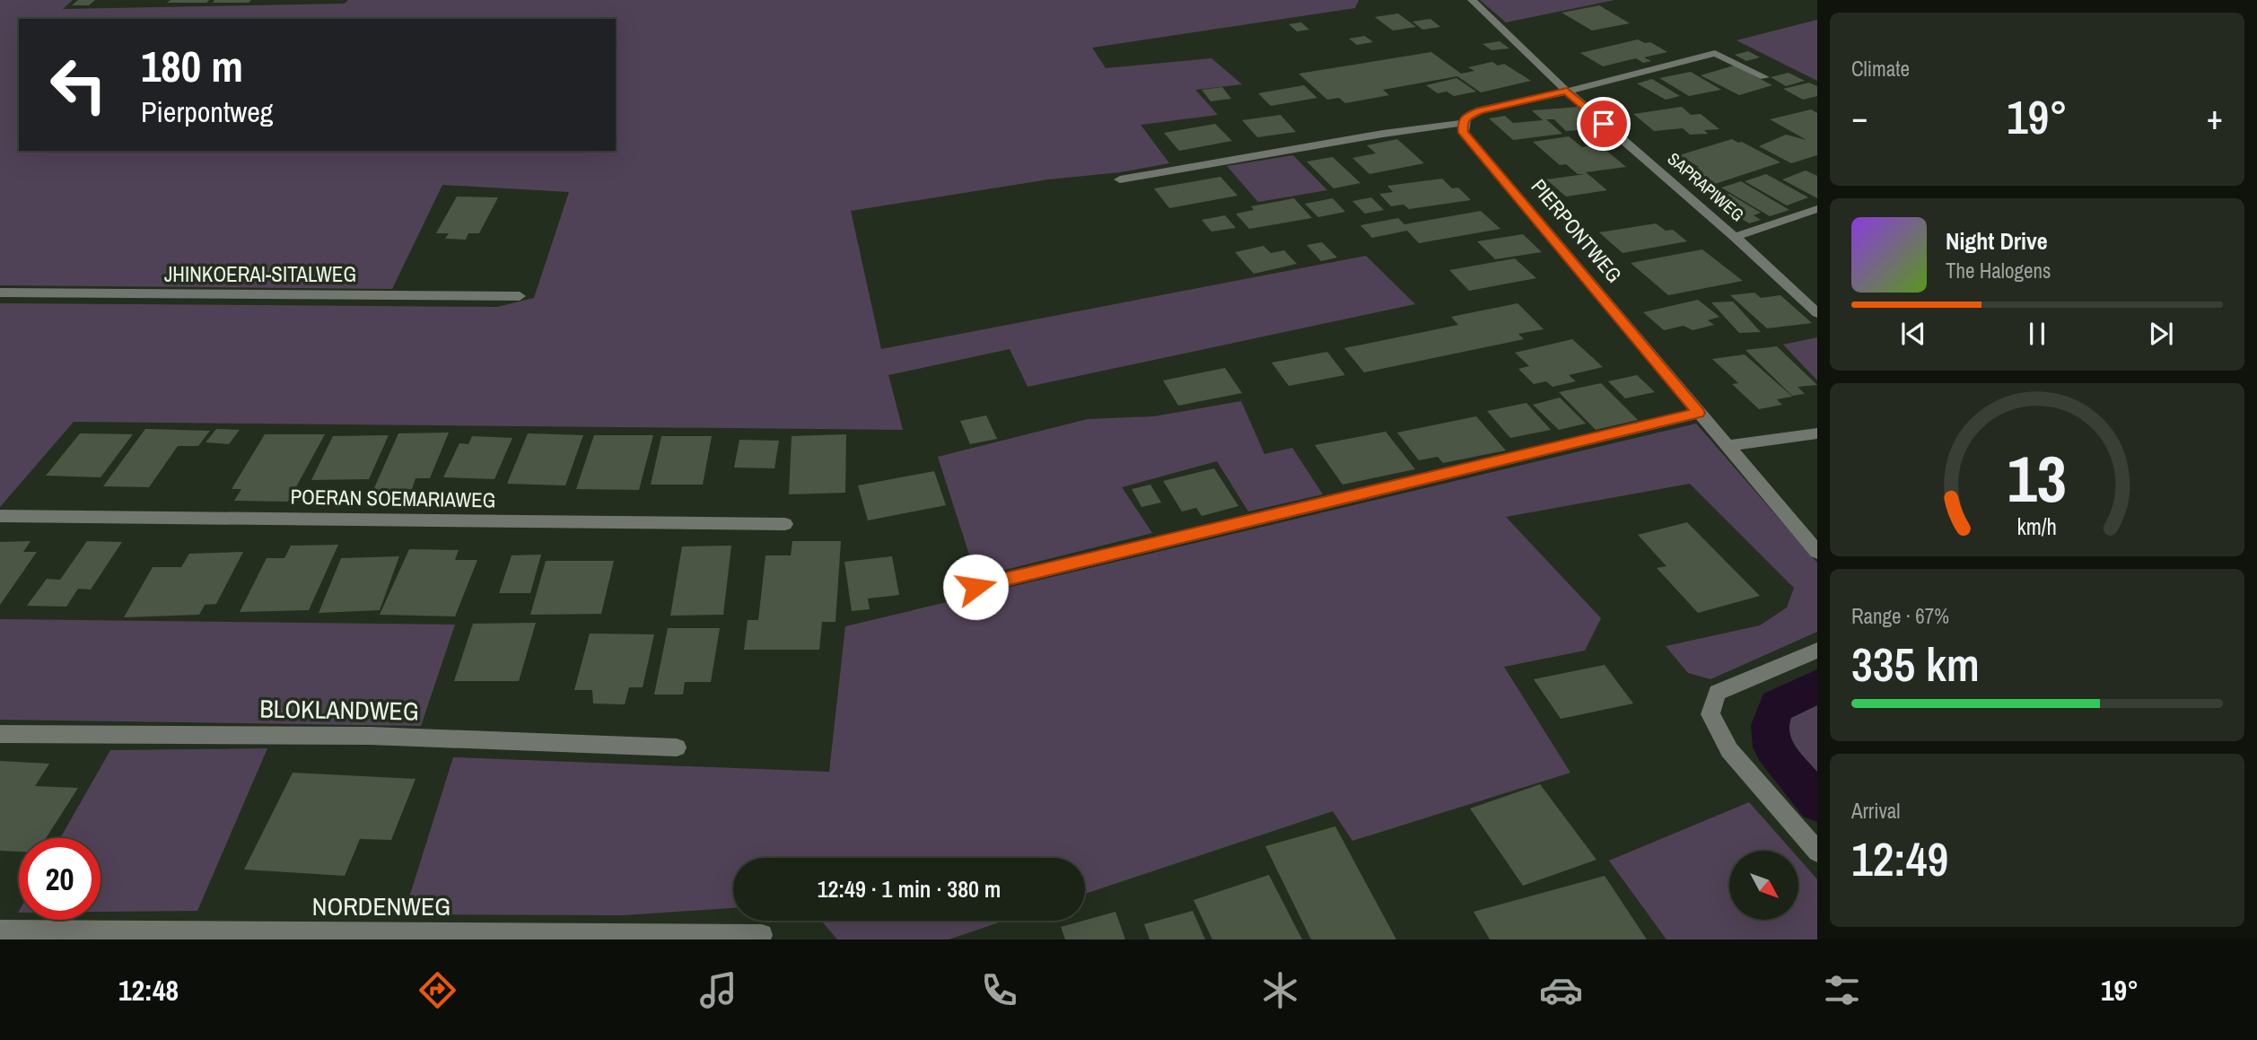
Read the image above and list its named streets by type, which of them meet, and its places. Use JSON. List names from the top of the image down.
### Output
{
  "streets": {
    "street": [
      "SAPRAPIWEG",
      "PIERPONTWEG",
      "JHINKOERAI-SITALWEG",
      "POERAN SOEMARIAWEG",
      "BLOKLANDWEG",
      "NORDENWEG"
    ]
  },
  "north": "bottom right",
  "page": {
    "tile": [
      "Climate",
      ["Range · 67%", "335 km"],
      ["Arrival", "12:49"]
    ],
    "turn": ["180 m", "Pierpontweg"],
    "heat": ["−", "19°", "+"],
    "song": ["Night Drive", "The Halogens"],
    "limit": "20",
    "trip": "12:49 · 1 min · 380 m",
    "tabs": ["12:48", "19°"],
    "gauge": ["13", "km/h"]
  }
}
